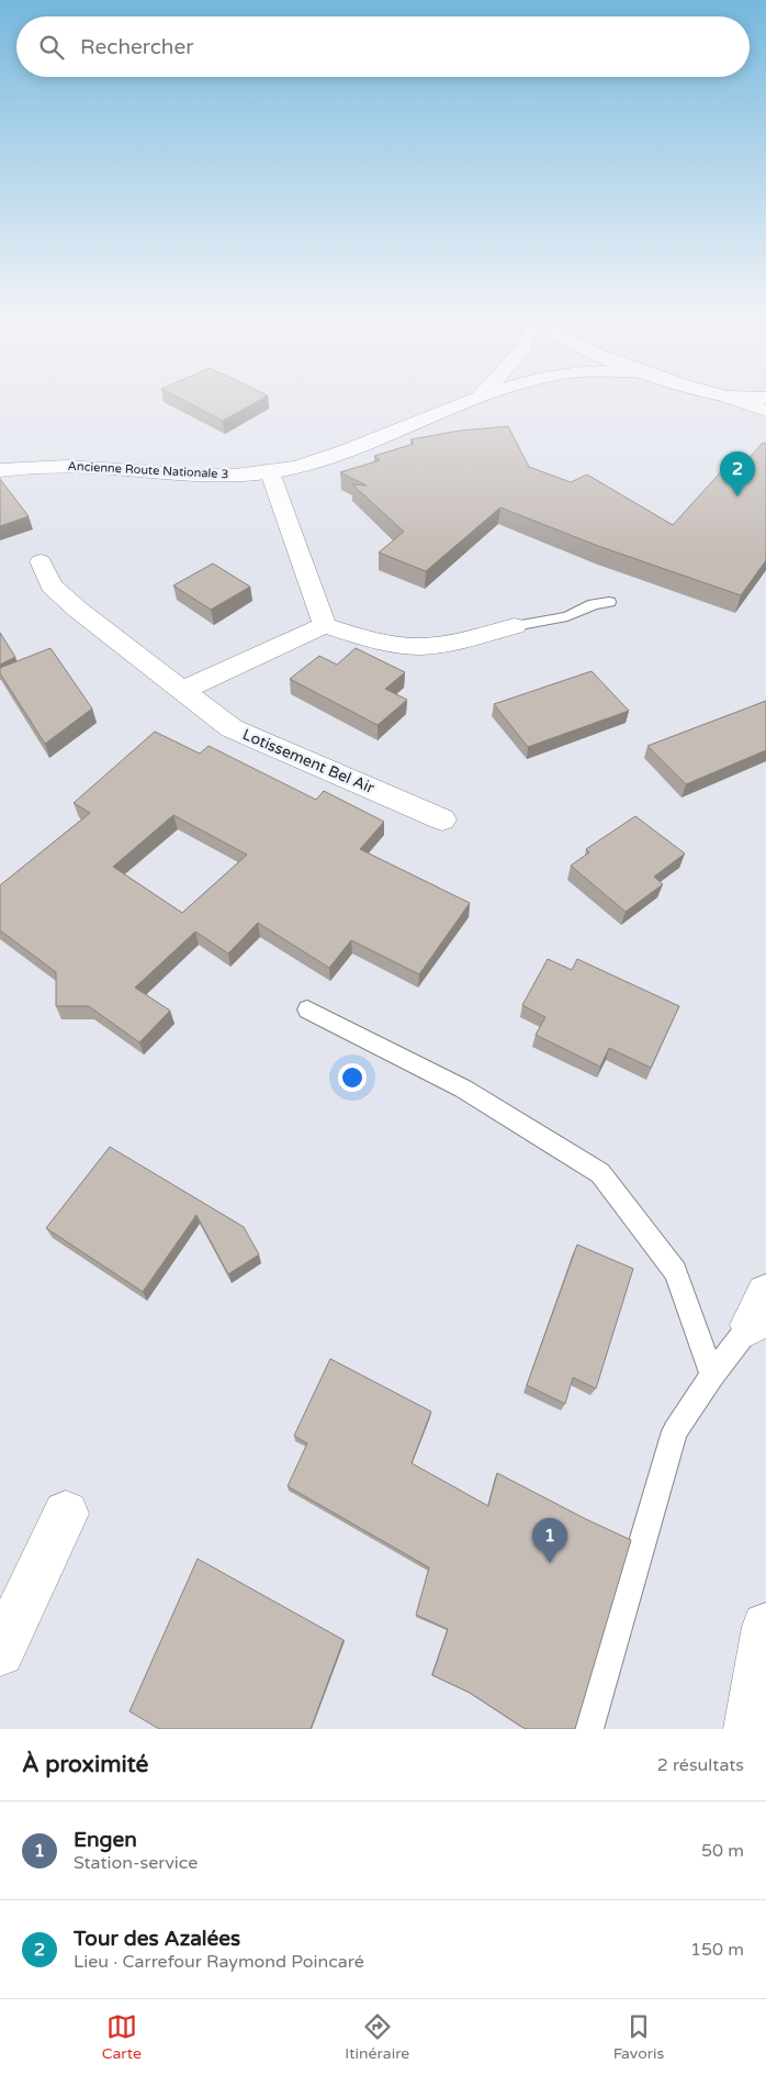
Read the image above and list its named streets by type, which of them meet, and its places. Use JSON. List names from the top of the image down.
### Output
{
  "streets": {
    "main road": ["Ancienne Route Nationale 3", "Lotissement Bel Air"]
  },
  "page": {
    "search": "Rechercher",
    "pins": ["2", "1"],
    "heading": ["À proximité", "2 résultats"],
    "list": [
      {
        "mark": "1",
        "name": "Engen",
        "note": "Station-service",
        "value": "50 m"
      },
      {
        "mark": "2",
        "name": "Tour des Azalées",
        "note": "Lieu · Carrefour Raymond Poincaré",
        "value": "150 m"
      }
    ],
    "nav": ["Carte", "Itinéraire", "Favoris"]
  }
}
